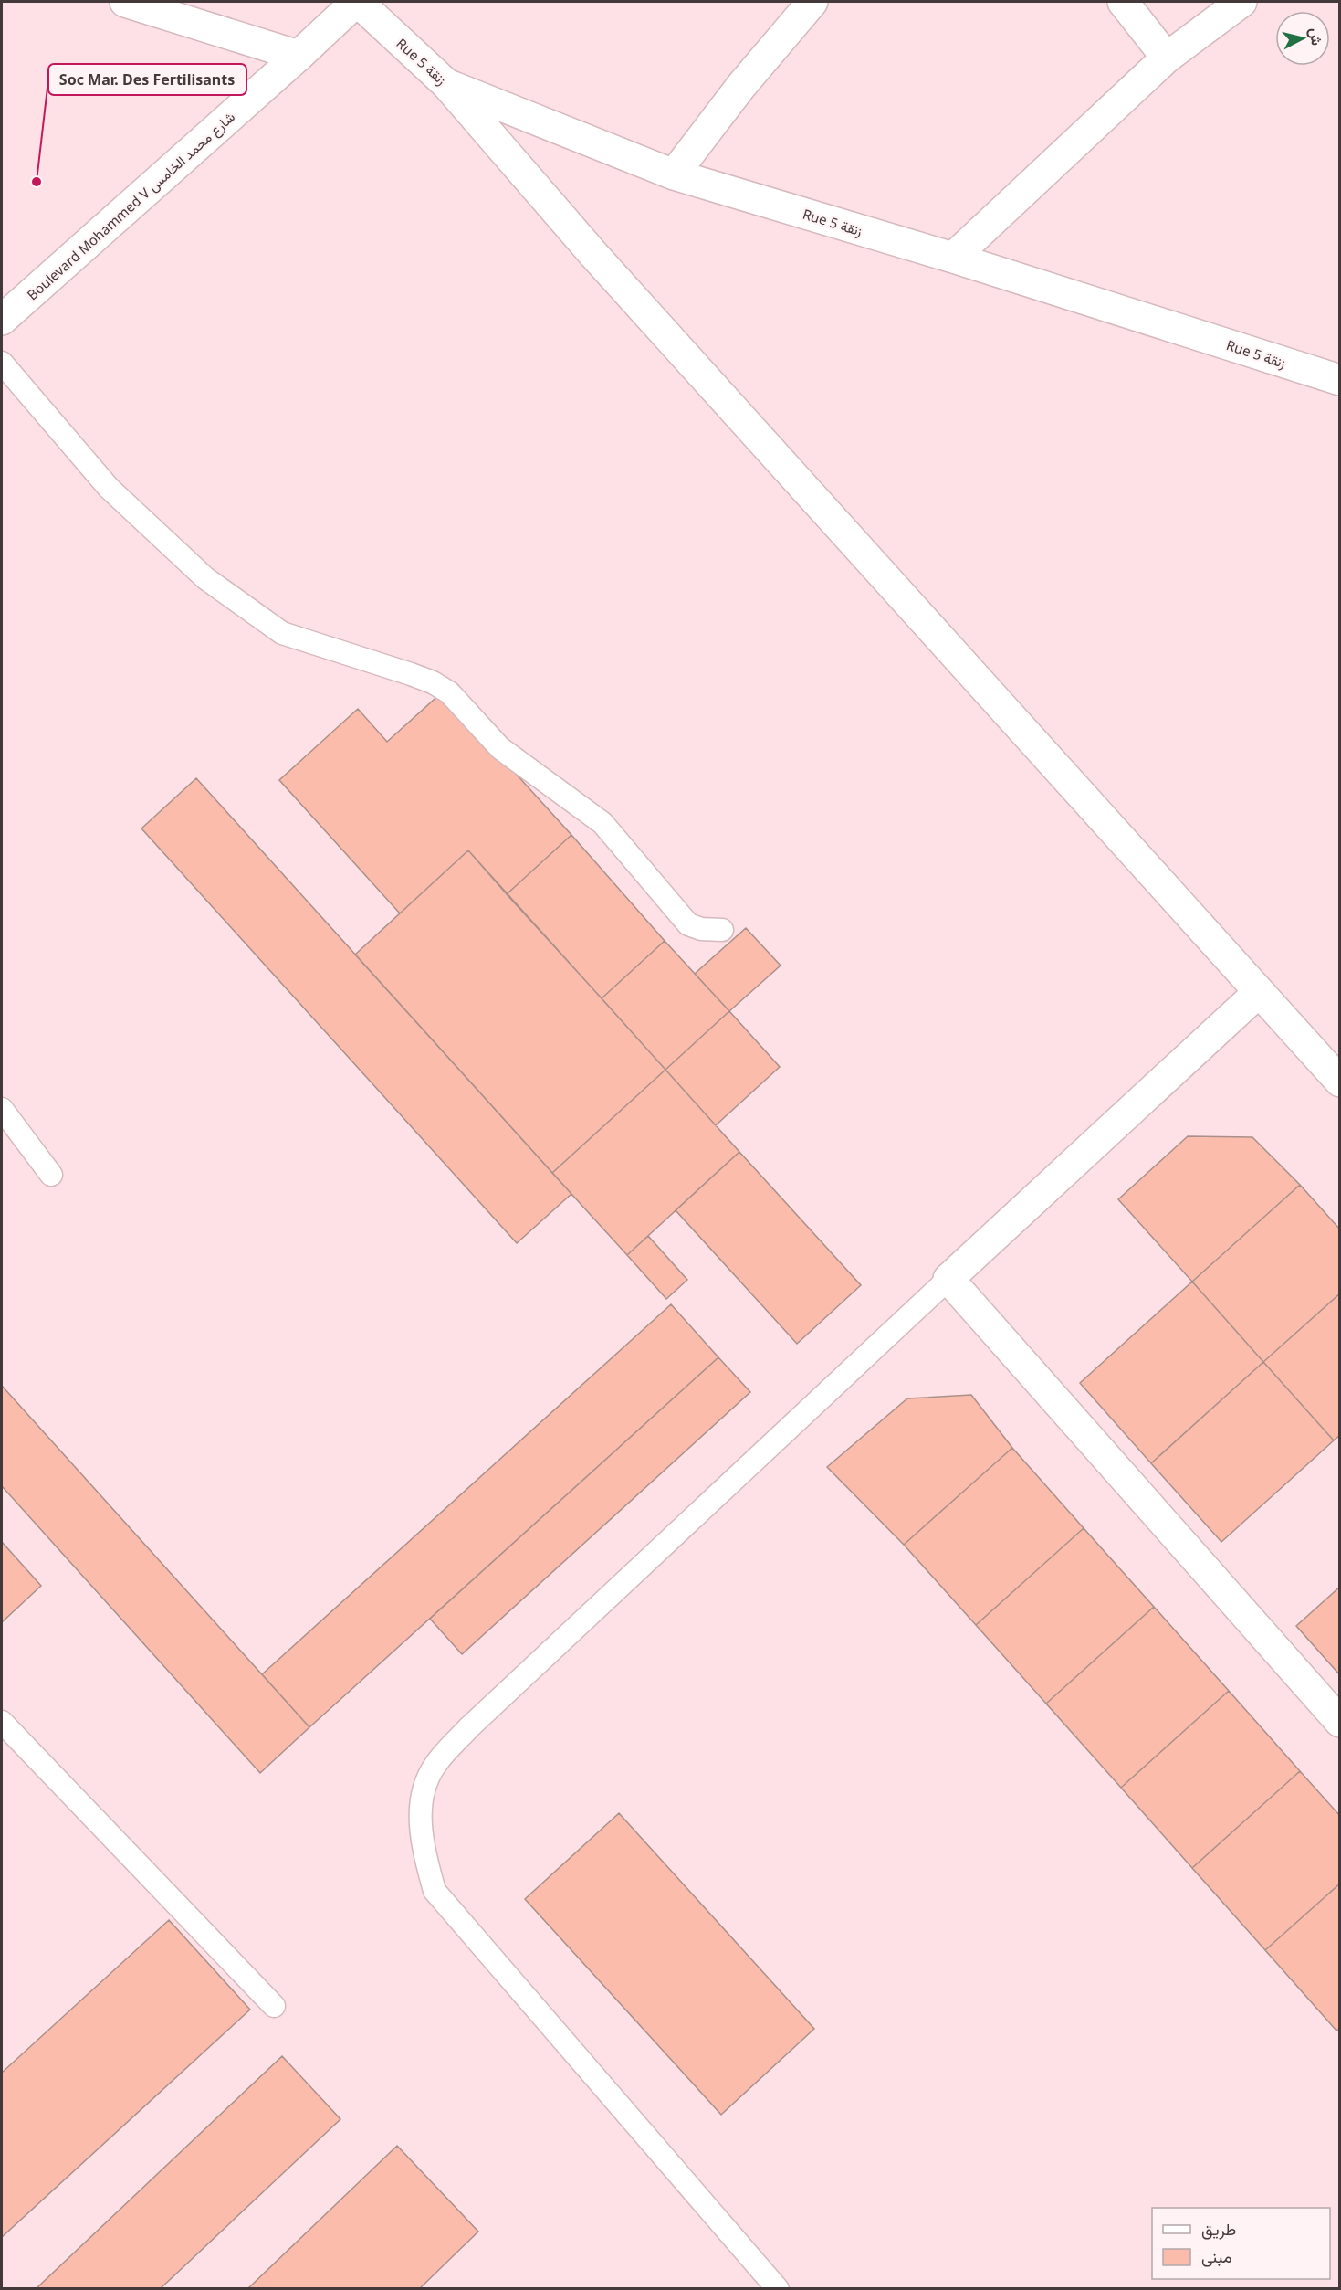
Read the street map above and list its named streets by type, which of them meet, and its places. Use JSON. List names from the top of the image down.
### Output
{
  "streets": {
    "street": ["Rue 5 زنقة", "Boulevard Mohammed V شارع محمد الخامس"]
  },
  "crossings": [
    ["Rue 5 زنقة", "Boulevard Mohammed V شارع محمد الخامس"]
  ],
  "places": ["Soc Mar. Des Fertilisants"],
  "legend": ["طريق", "مبنى"],
  "north": "right"
}
